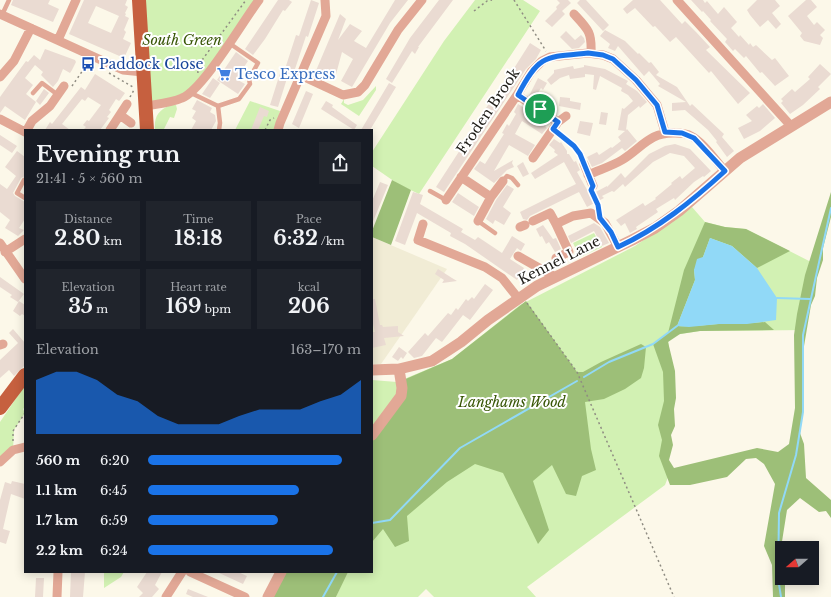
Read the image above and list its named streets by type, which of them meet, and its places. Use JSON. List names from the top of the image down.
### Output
{
  "streets": {
    "street": ["Froden Brook", "Kennel Lane"]
  },
  "parks": ["South Green", "Langhams Wood"],
  "places": {
    "bus stop": ["Paddock Close"],
    "supermarket": ["Tesco Express"]
  },
  "north": "left",
  "page": {
    "heading": ["Evening run", "21:41 · 5 × 560 m"],
    "stats": [
      ["Distance", "2.80 km"],
      ["Time", "18:18"],
      ["Pace", "6:32 /km"],
      ["Elevation", "35 m"],
      ["Heart rate", "169 bpm"],
      ["kcal", "206"]
    ],
    "chart": ["Elevation", "163–170 m"],
    "list": [
      {
        "name": "560 m",
        "note": "6:20"
      },
      {
        "name": "1.1 km",
        "note": "6:45"
      },
      {
        "name": "1.7 km",
        "note": "6:59"
      },
      {
        "name": "2.2 km",
        "note": "6:24"
      }
    ]
  }
}
